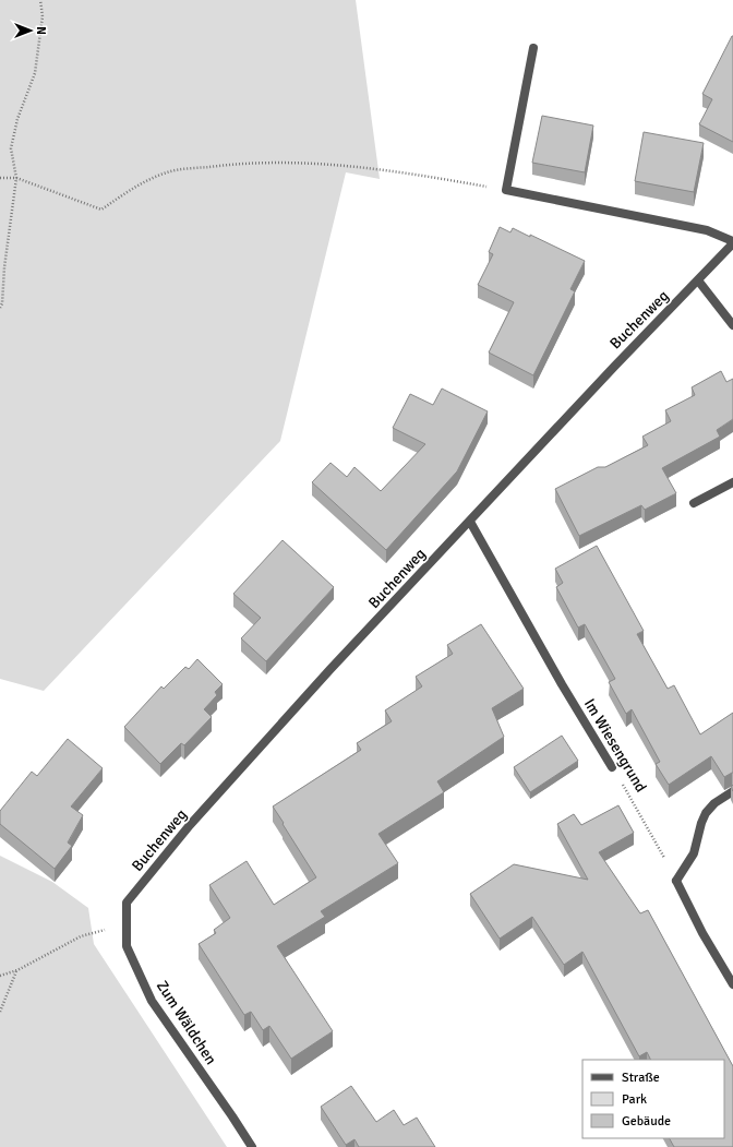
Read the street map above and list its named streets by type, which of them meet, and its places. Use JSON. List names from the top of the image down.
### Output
{
  "streets": {
    "street": ["Buchenweg", "Im Wiesengrund", "Zum Wäldchen"]
  },
  "crossings": [
    ["Buchenweg", "Im Wiesengrund"],
    ["Buchenweg", "Zum Wäldchen"]
  ],
  "legend": ["Straße", "Park", "Gebäude"],
  "north": "right"
}
